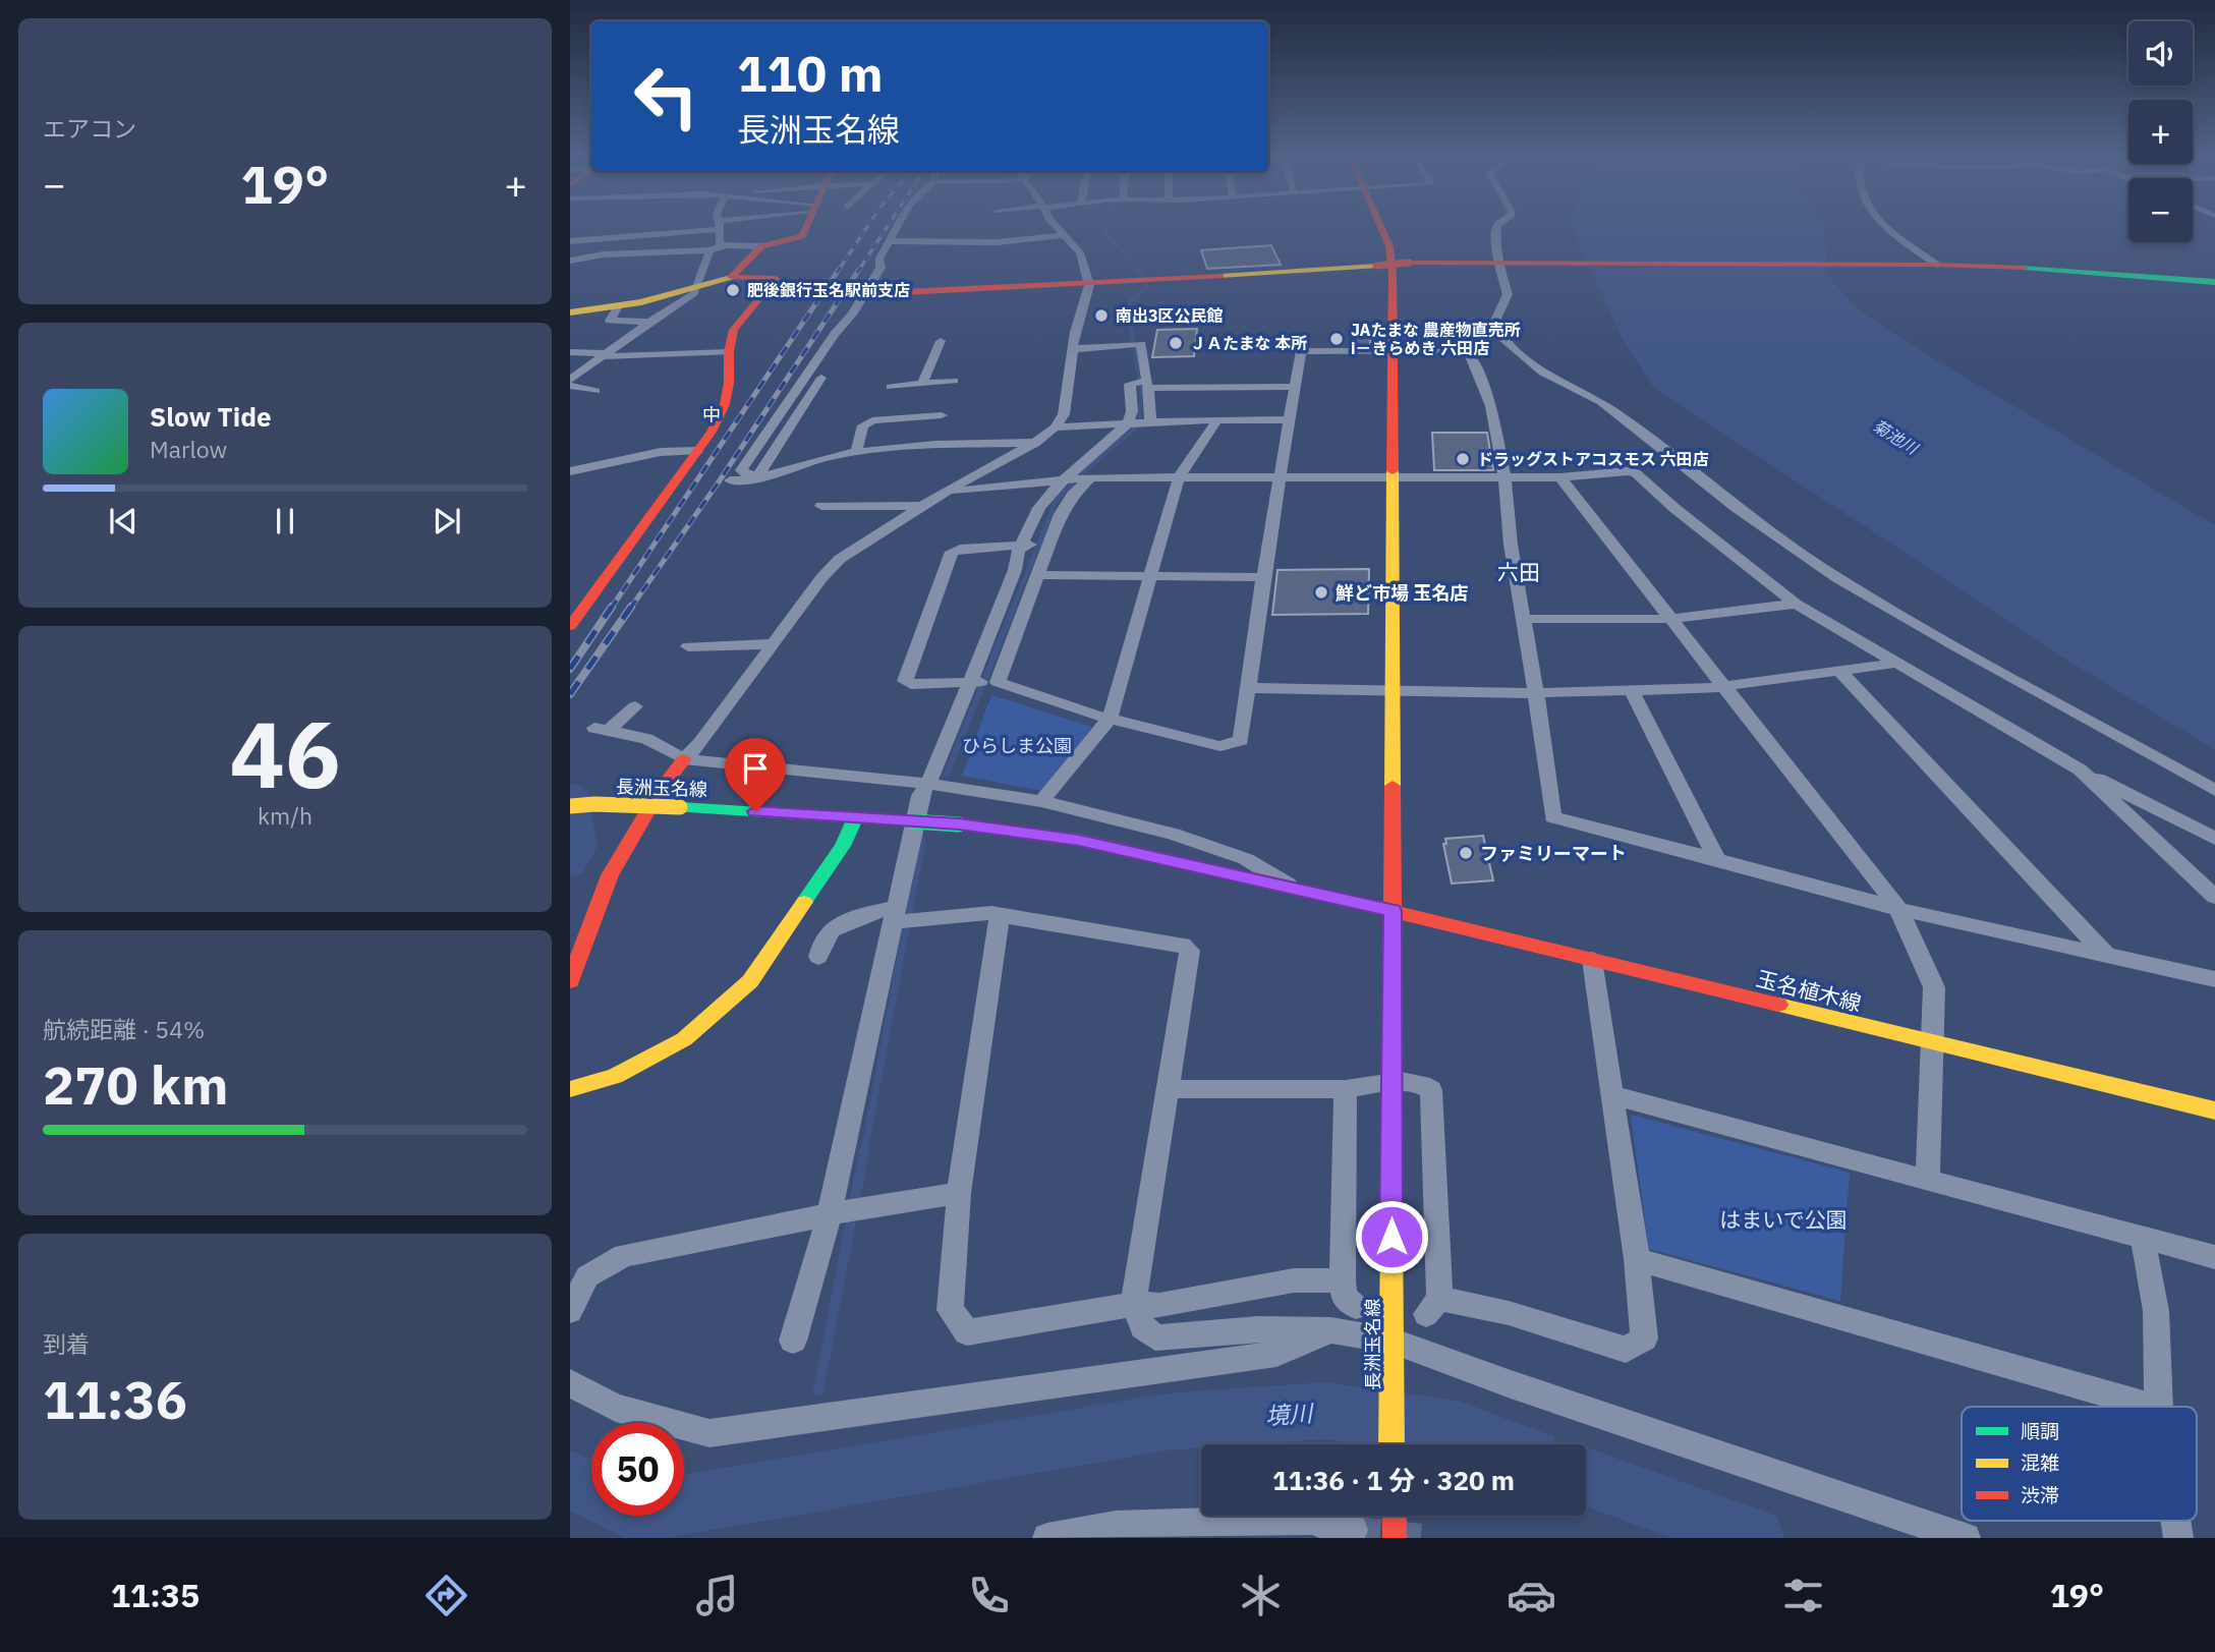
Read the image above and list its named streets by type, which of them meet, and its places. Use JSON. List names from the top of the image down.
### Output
{
  "streets": {
    "street": ["長洲玉名線", "玉名植木線"]
  },
  "crossings": [
    ["長洲玉名線", "玉名植木線"]
  ],
  "districts": ["中", "六田"],
  "water": ["菊池川", "境川"],
  "parks": ["ひらしま公園", "はまいで公園"],
  "places": [
    "肥後銀行玉名駅前支店",
    "南出3区公民館",
    "JAたまな 農産物直売所 i－きらめき 六田店",
    "ＪＡたまな 本所",
    "ドラッグストアコスモス 六田店",
    "鮮ど市場 玉名店",
    "ファミリーマート"
  ],
  "legend": ["順調", "混雑", "渋滞"],
  "page": {
    "tile": [
      "エアコン",
      ["46", "km/h"],
      ["航続距離 · 54%", "270 km"],
      ["到着", "11:36"]
    ],
    "map_buttons": ["+", "−"],
    "turn": ["110 m", "長洲玉名線"],
    "heat": ["−", "19°", "+"],
    "song": ["Slow Tide", "Marlow"],
    "limit": "50",
    "trip": "11:36 · 1 分 · 320 m",
    "tabs": ["11:35", "19°"]
  }
}
